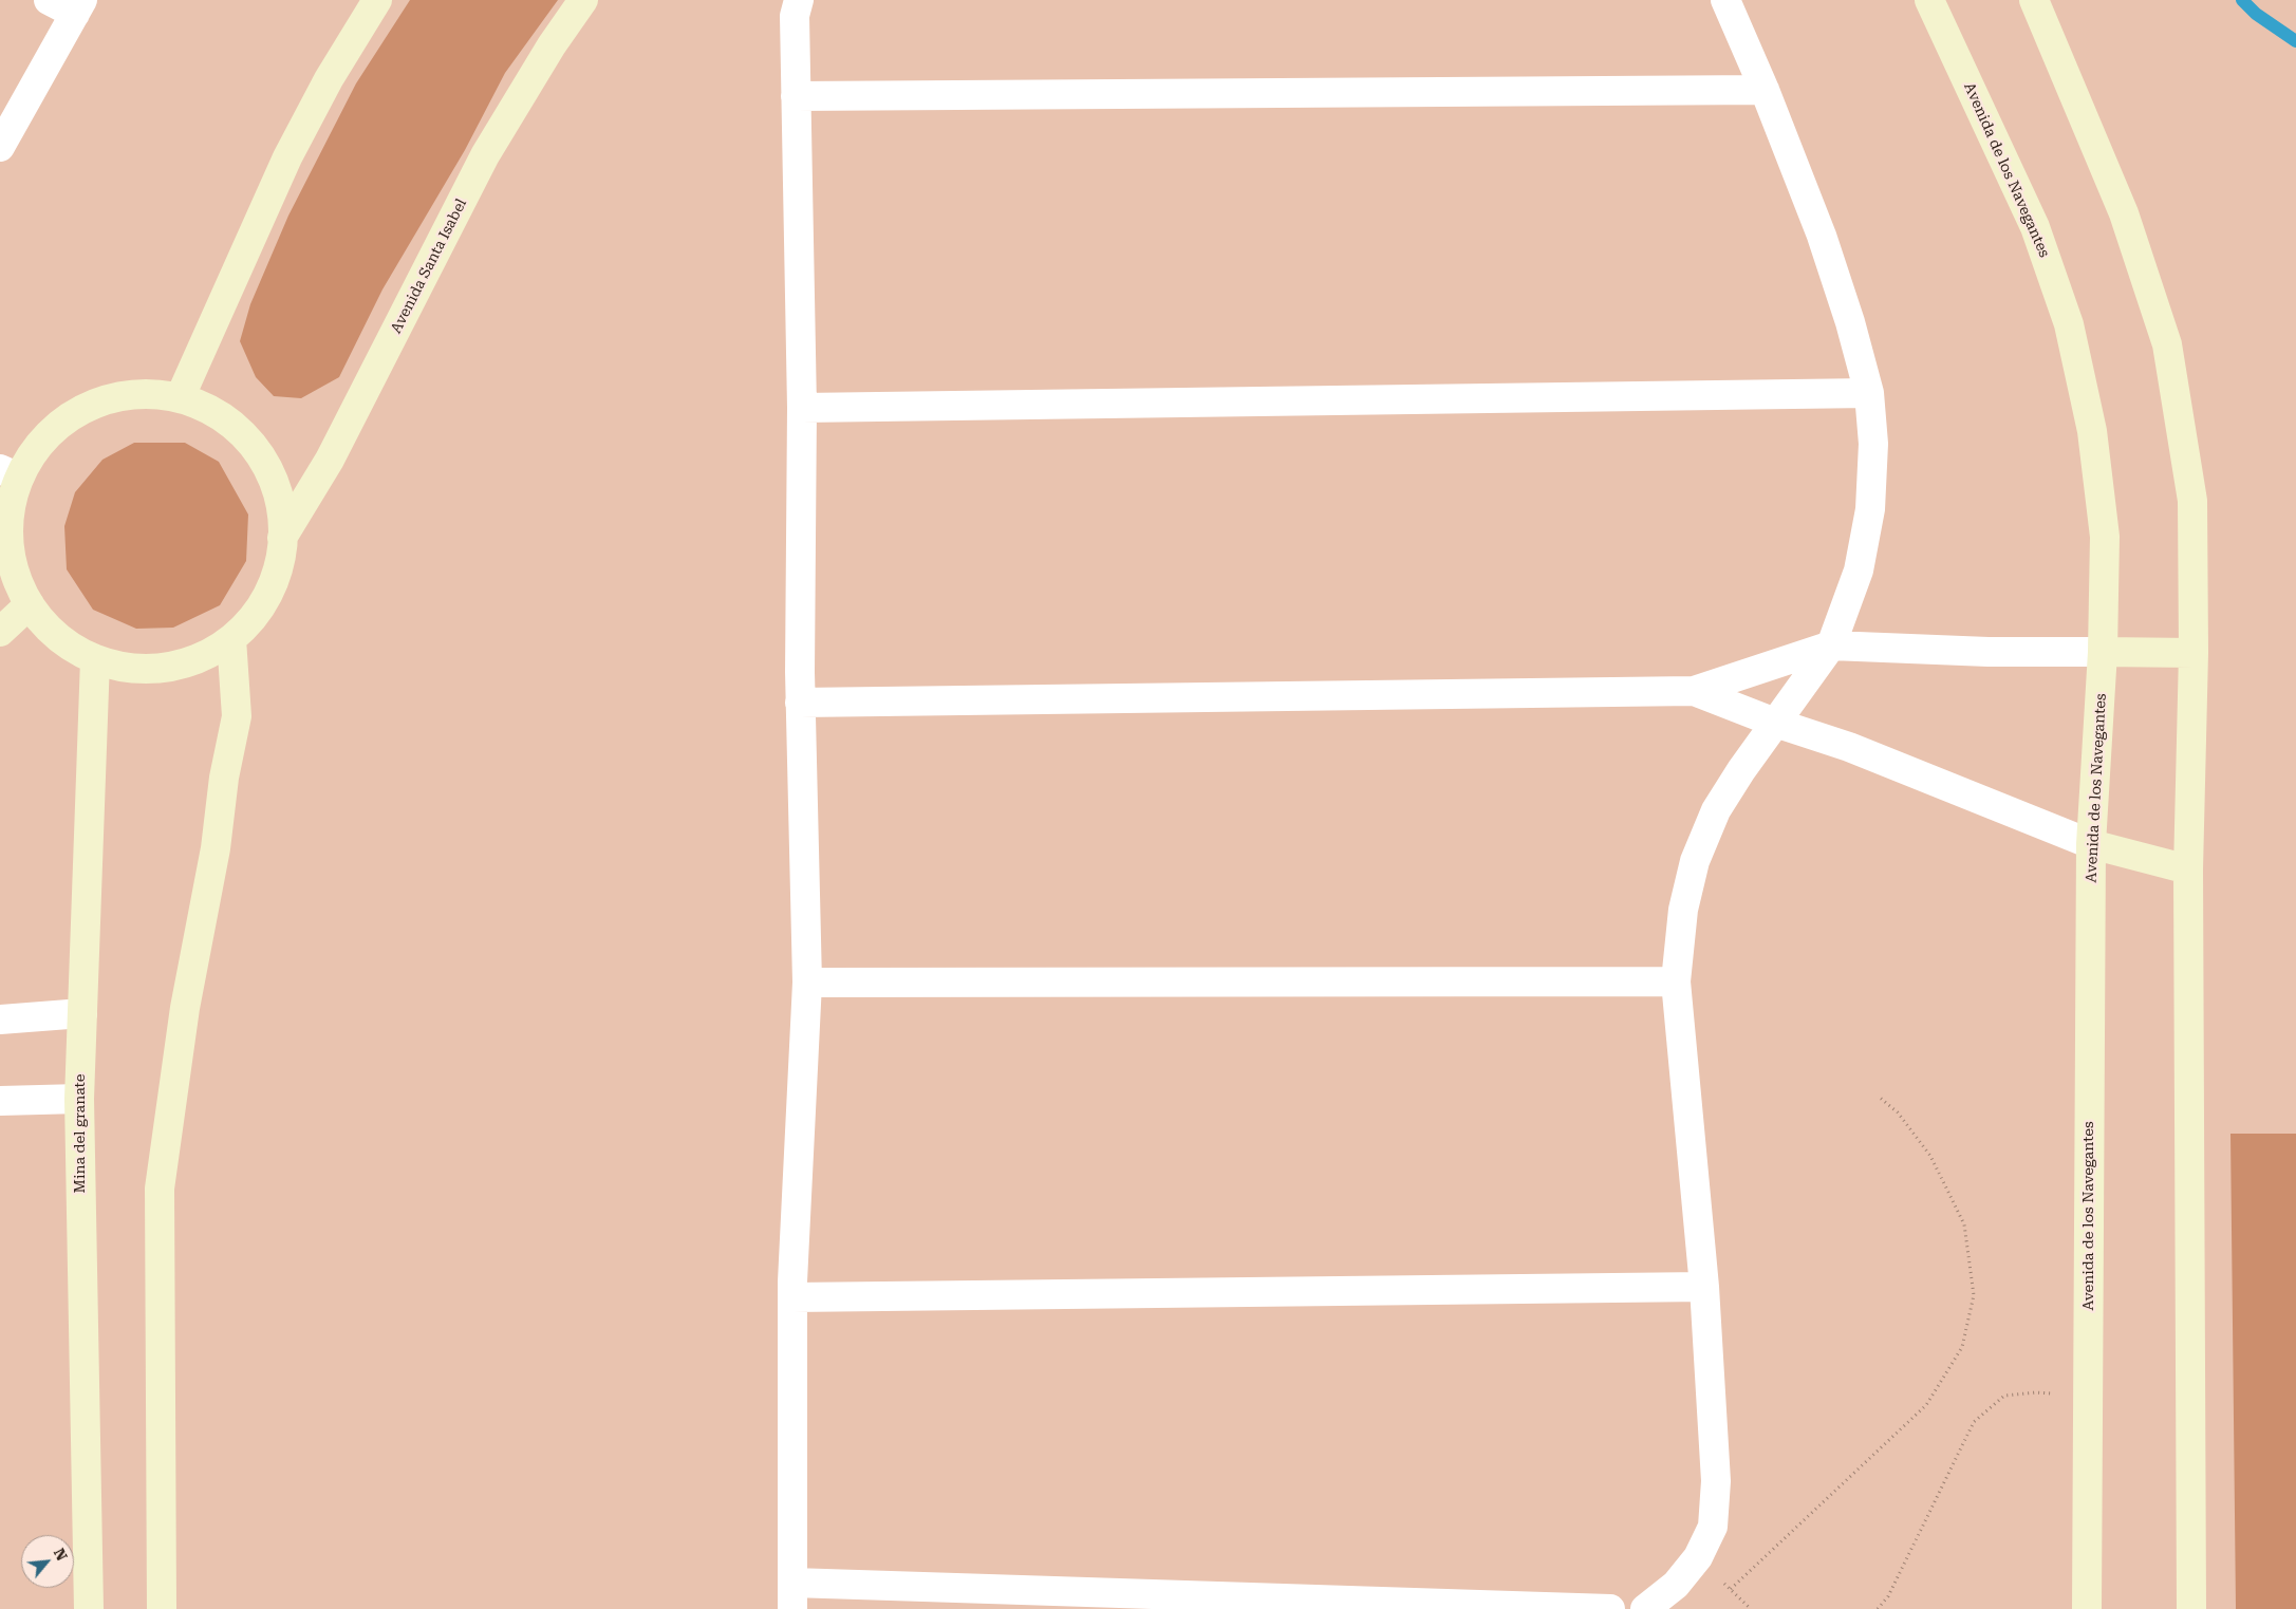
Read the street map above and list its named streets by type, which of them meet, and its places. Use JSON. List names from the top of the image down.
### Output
{
  "streets": {
    "street": ["Avenida de los Navegantes", "Avenida Santa Isabel", "Mina del granate"]
  },
  "north": "top right"
}
